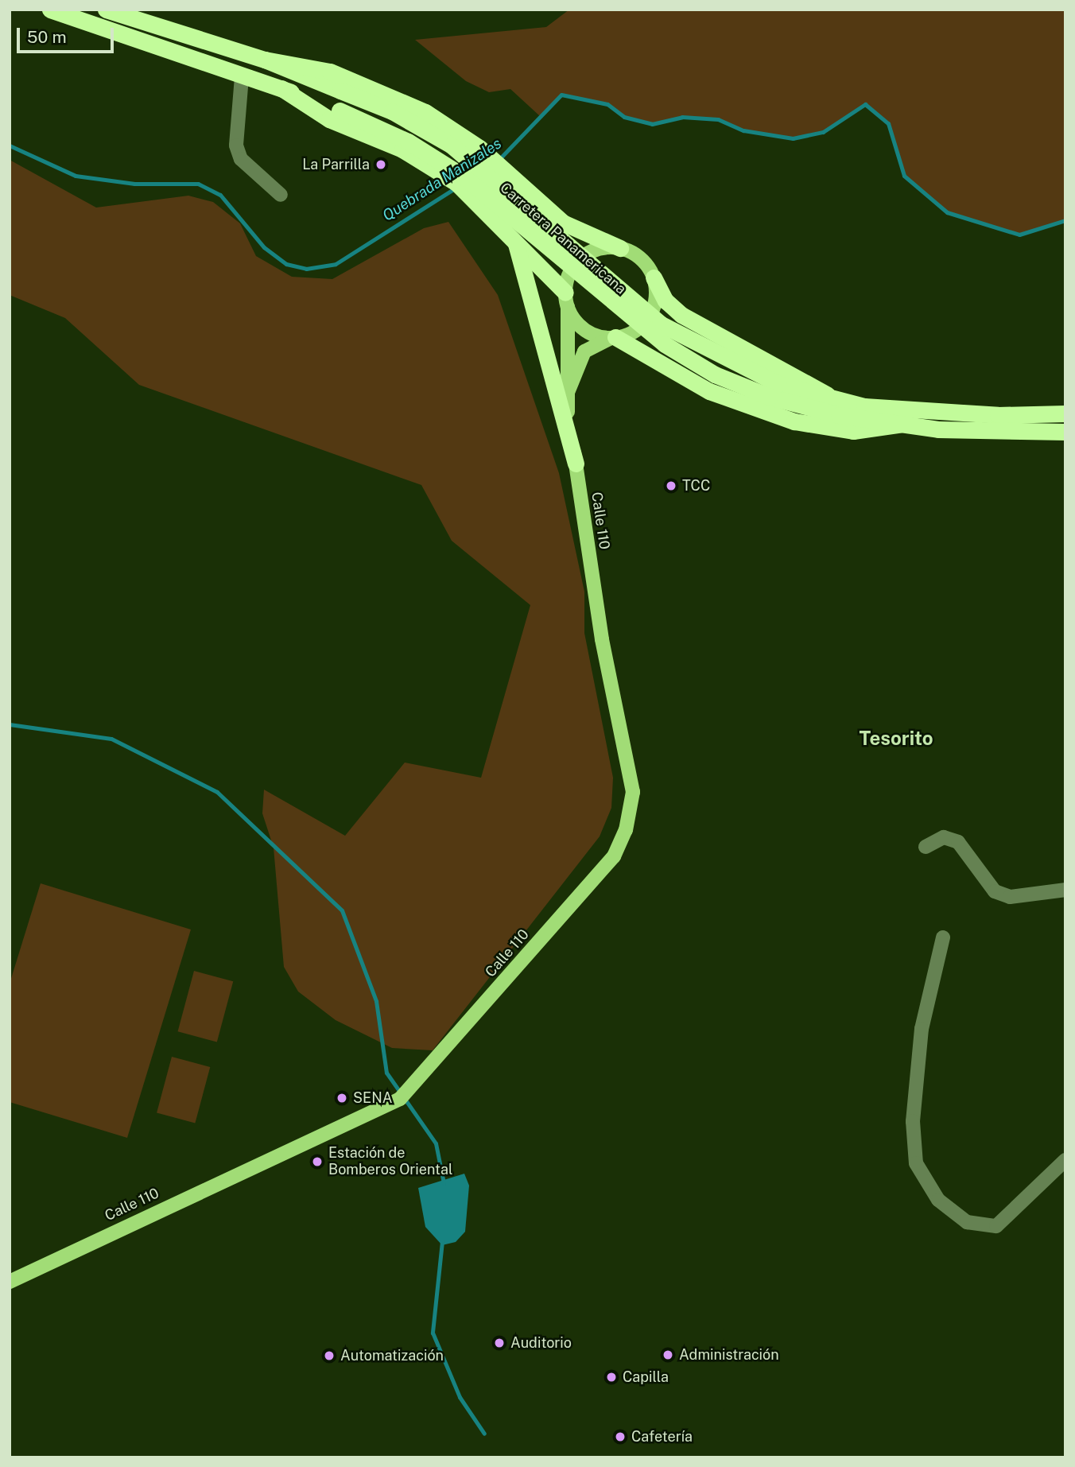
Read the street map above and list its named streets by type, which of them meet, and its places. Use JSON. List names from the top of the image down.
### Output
{
  "streets": {
    "highway": ["Carretera Panamericana"],
    "main road": ["Calle 110"]
  },
  "districts": ["Tesorito"],
  "water": ["Quebrada Manizales"],
  "places": [
    "La Parrilla",
    "TCC",
    "SENA",
    "Estación de Bomberos Oriental",
    "Auditorio",
    "Administración",
    "Automatización",
    "Capilla",
    "Cafetería"
  ],
  "scale_bar": "50 m"
}
